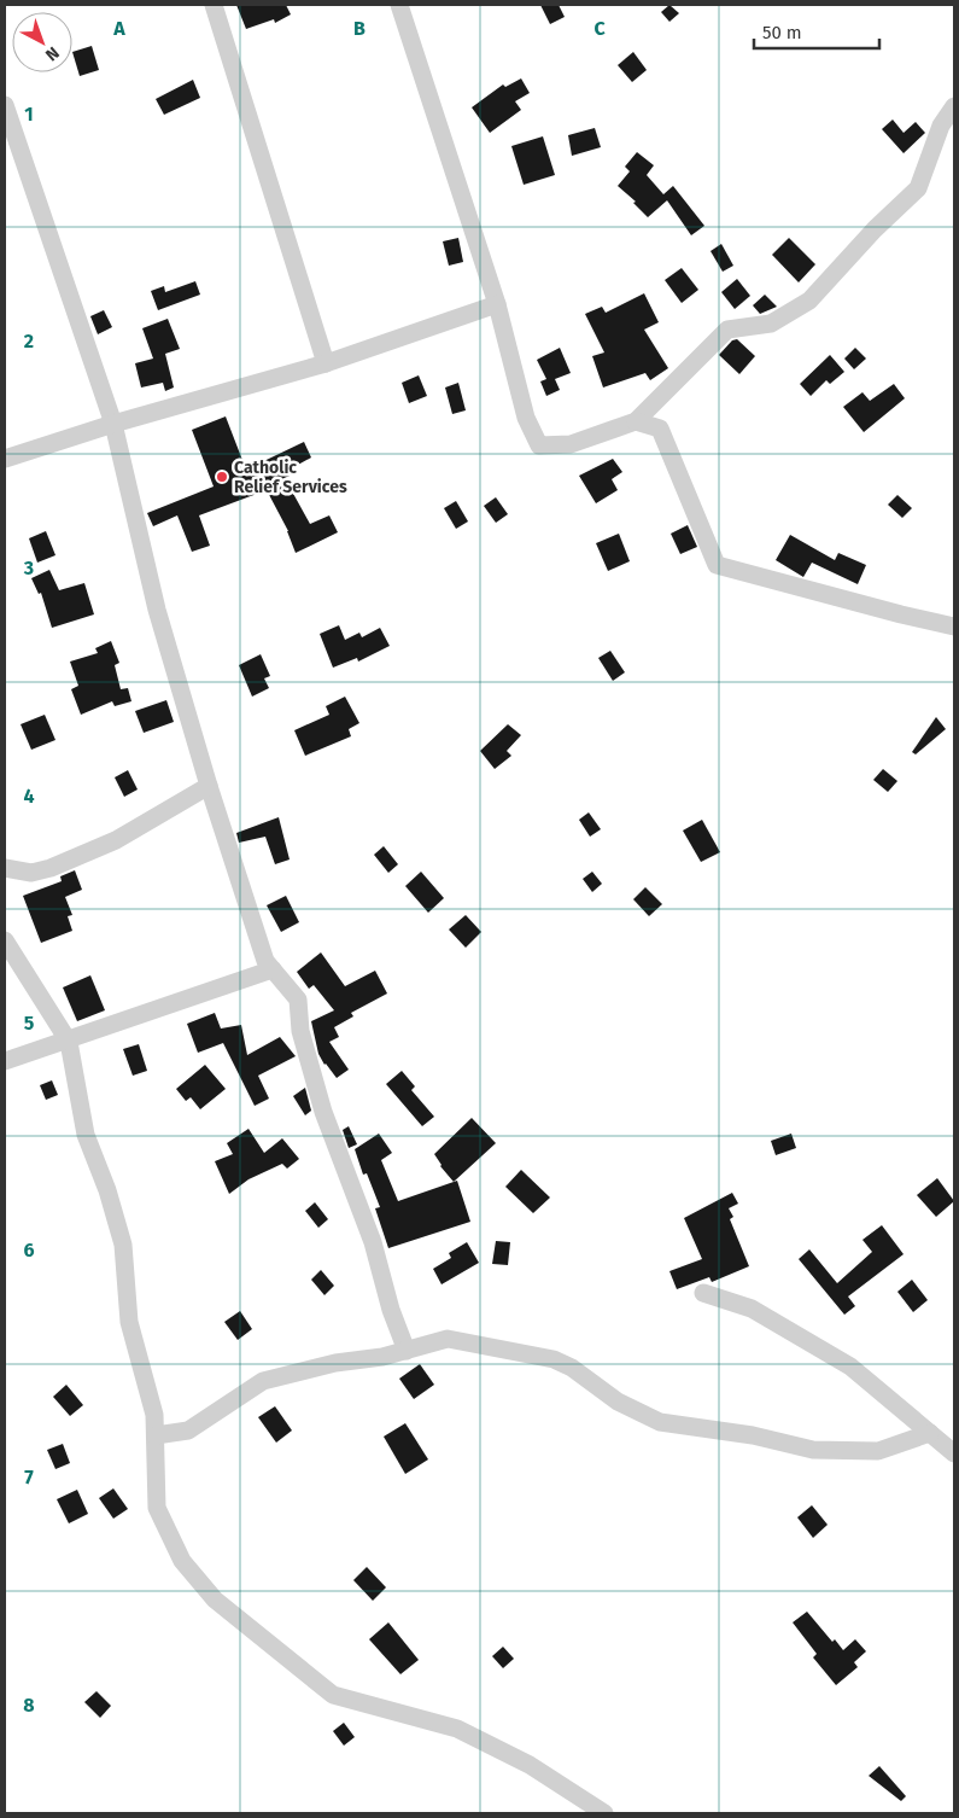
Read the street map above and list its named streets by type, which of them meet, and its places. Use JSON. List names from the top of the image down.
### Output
{
  "places": ["Catholic Relief Services"],
  "scale_bar": "50 m",
  "north": "bottom right",
  "grid": {
    "columns": ["A", "B", "C"],
    "rows": [
      "1",
      "2",
      "3",
      "4",
      "5",
      "6",
      "7",
      "8"
    ]
  }
}
